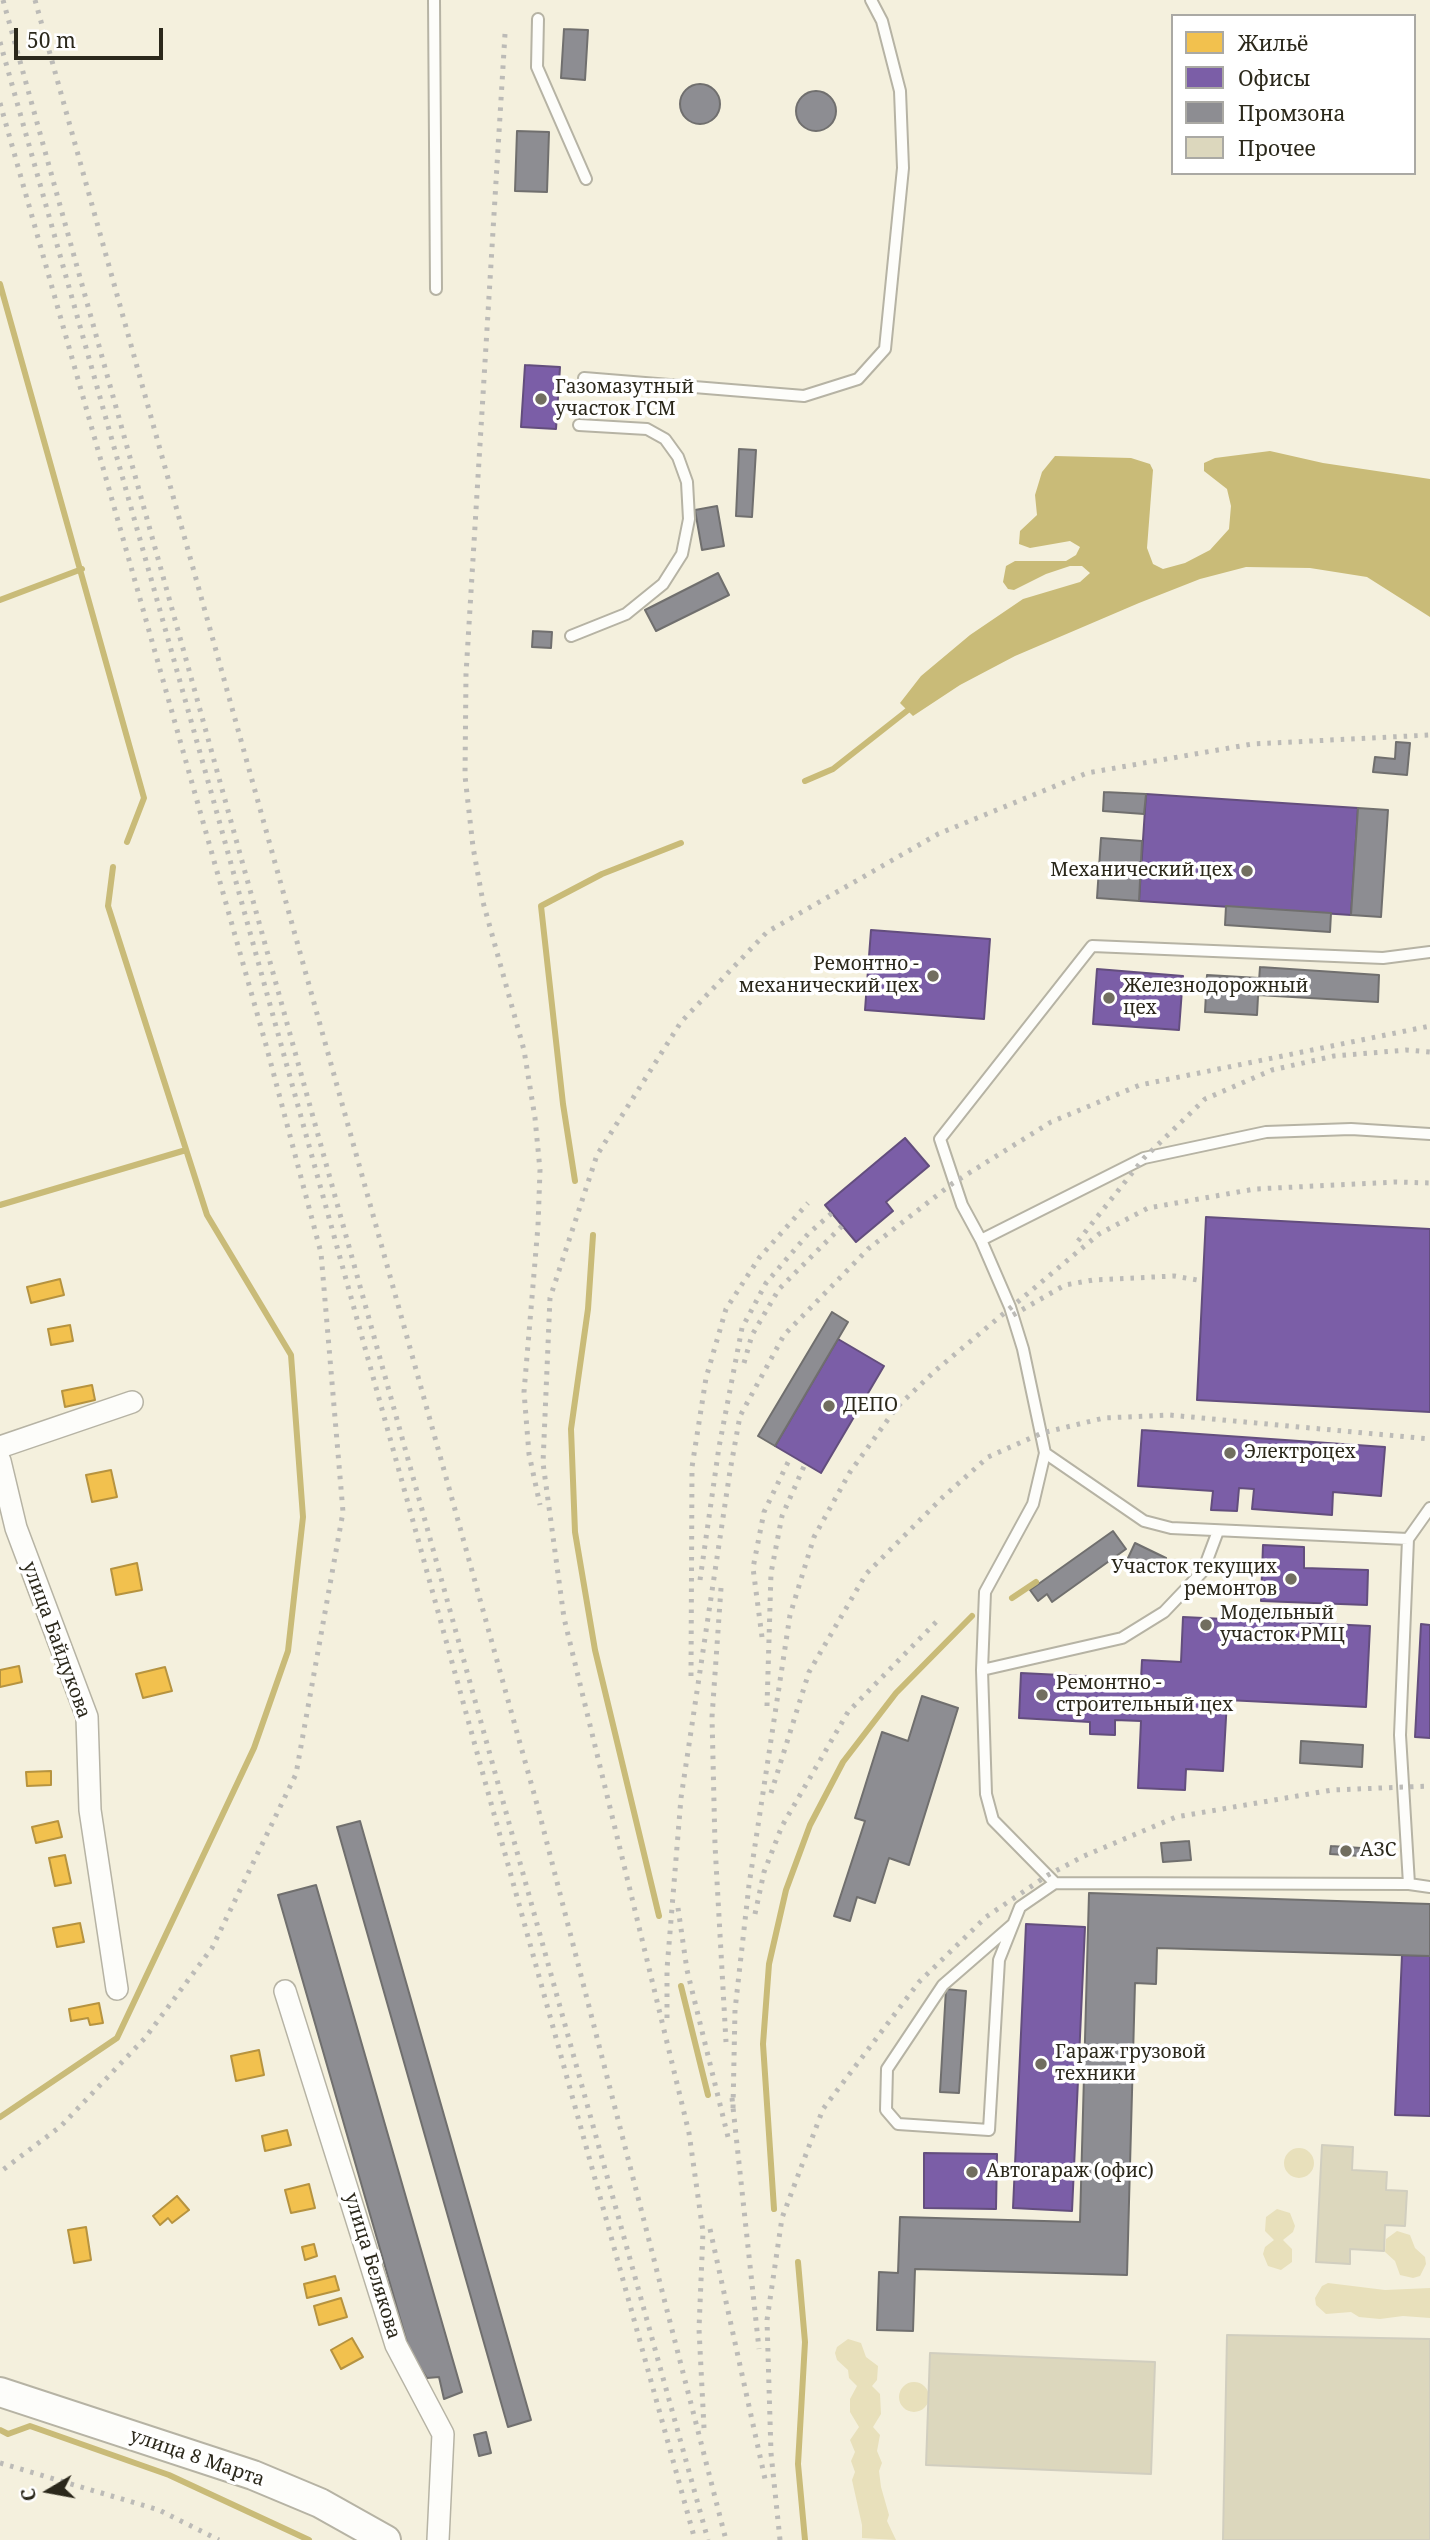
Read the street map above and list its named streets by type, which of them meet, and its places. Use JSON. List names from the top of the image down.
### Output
{
  "streets": {
    "main road": ["улица 8 Марта"],
    "street": ["улица Байдукова", "улица Белякова"]
  },
  "places": [
    "Газомазутный участок ГСМ",
    "Механический цех",
    "Ремонтно - механический цех",
    "Железнодорожный цех",
    "ДЕПО",
    "Электроцех",
    "Участок текущих ремонтов",
    "Модельный участок РМЦ",
    "Ремонтно - строительный цех",
    "АЗС",
    "Гараж грузовой техники",
    "Автогараж (офис)"
  ],
  "legend": [
    "Жильё",
    "Офисы",
    "Промзона",
    "Прочее"
  ],
  "scale_bar": "50 m",
  "north": "left"
}
